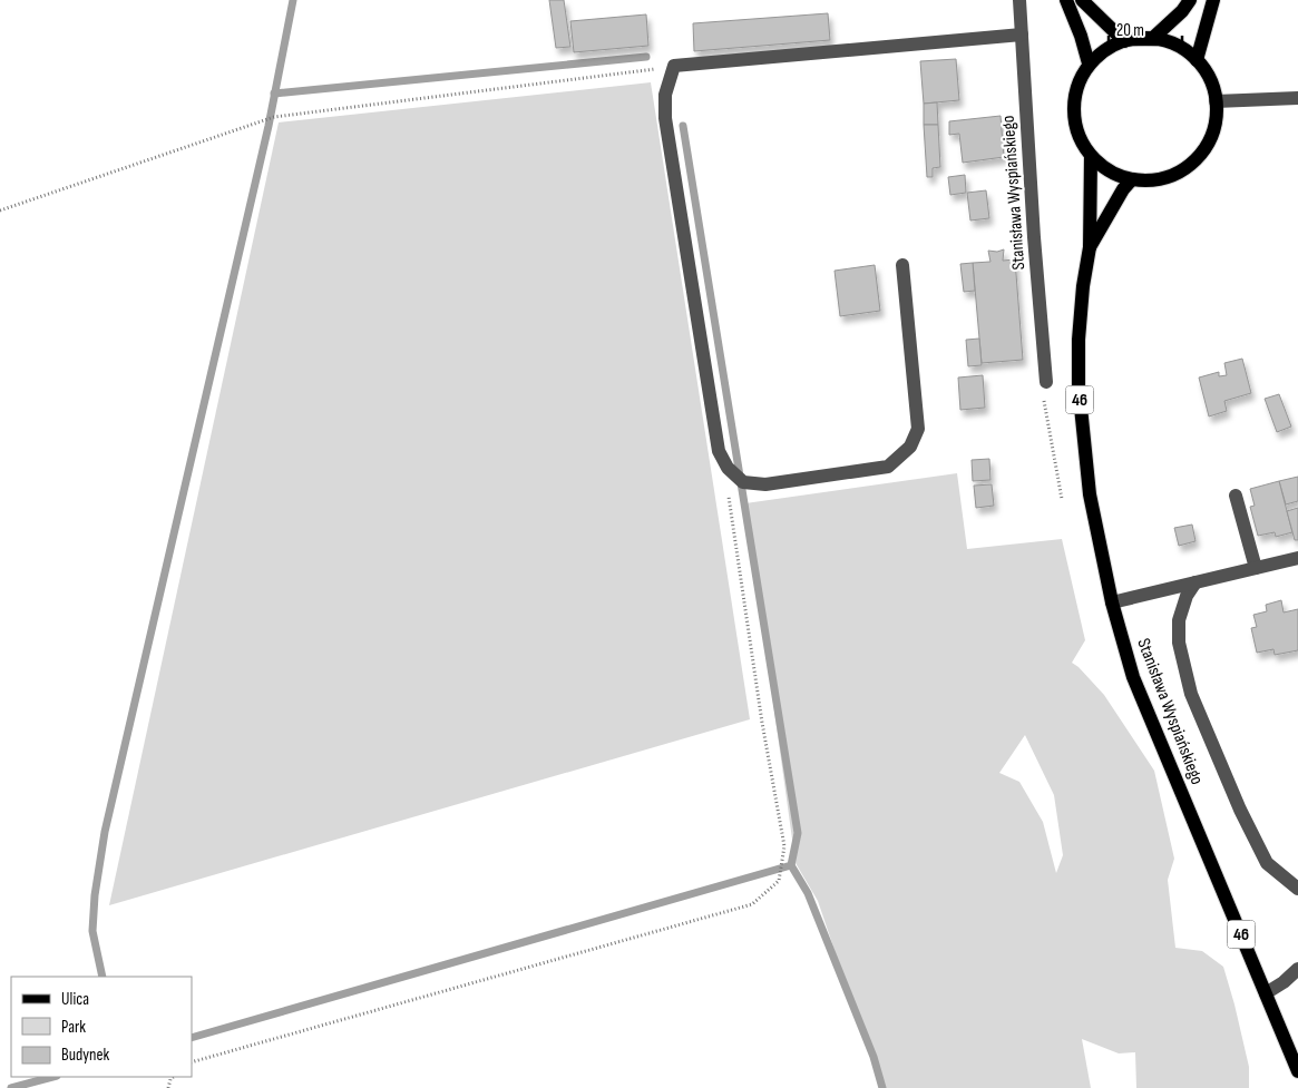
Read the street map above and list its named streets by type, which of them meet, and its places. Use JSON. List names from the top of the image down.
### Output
{
  "streets": {
    "main road": ["Stanisława Wyspiańskiego", "46"]
  },
  "crossings": [
    ["Stanisława Wyspiańskiego", "46"]
  ],
  "legend": ["Ulica", "Park", "Budynek"],
  "scale_bar": "20 m"
}
